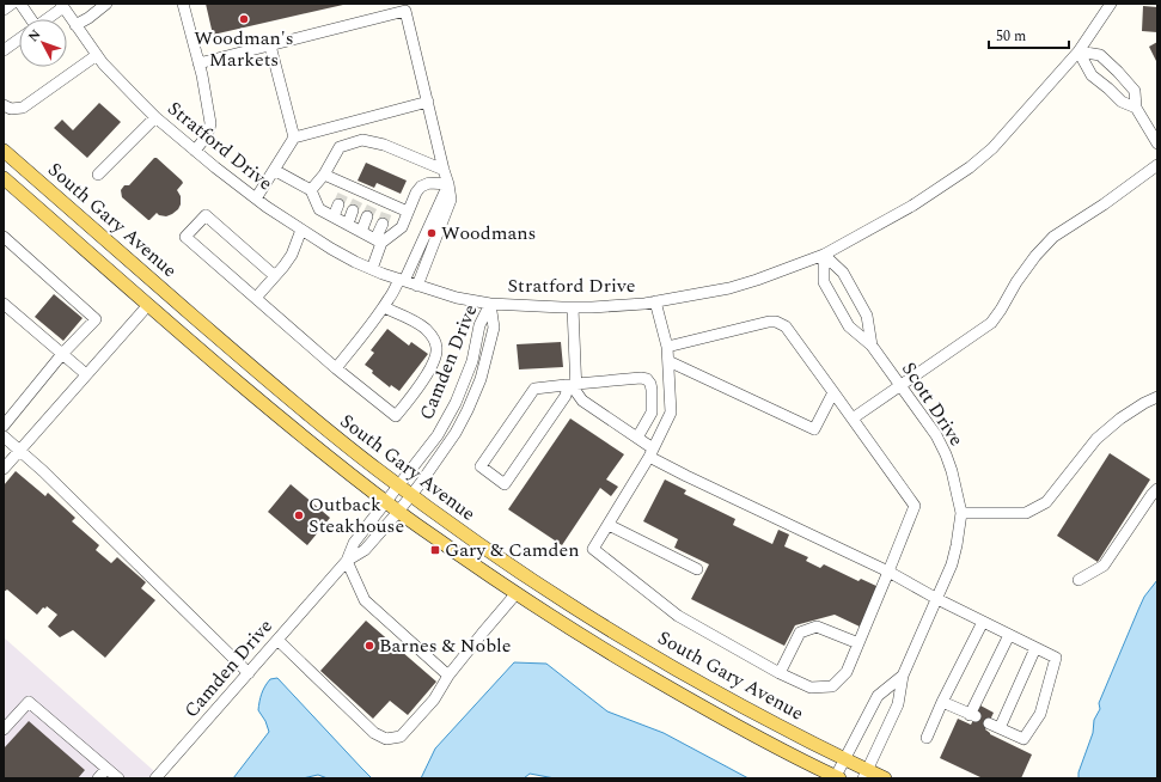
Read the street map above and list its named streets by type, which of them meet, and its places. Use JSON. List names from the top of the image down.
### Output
{
  "streets": {
    "main road": ["South Gary Avenue"],
    "street": ["Stratford Drive", "Camden Drive", "Scott Drive"]
  },
  "crossings": [
    ["Stratford Drive", "Camden Drive"],
    ["Stratford Drive", "Scott Drive"],
    ["South Gary Avenue", "Camden Drive"],
    ["South Gary Avenue", "Scott Drive"]
  ],
  "places": {
    "other": [
      "Woodman's Markets",
      "Woodmans",
      "Outback Steakhouse",
      "Barnes & Noble"
    ],
    "transit": ["Gary & Camden"]
  },
  "scale_bar": "50 m",
  "north": "top left"
}
